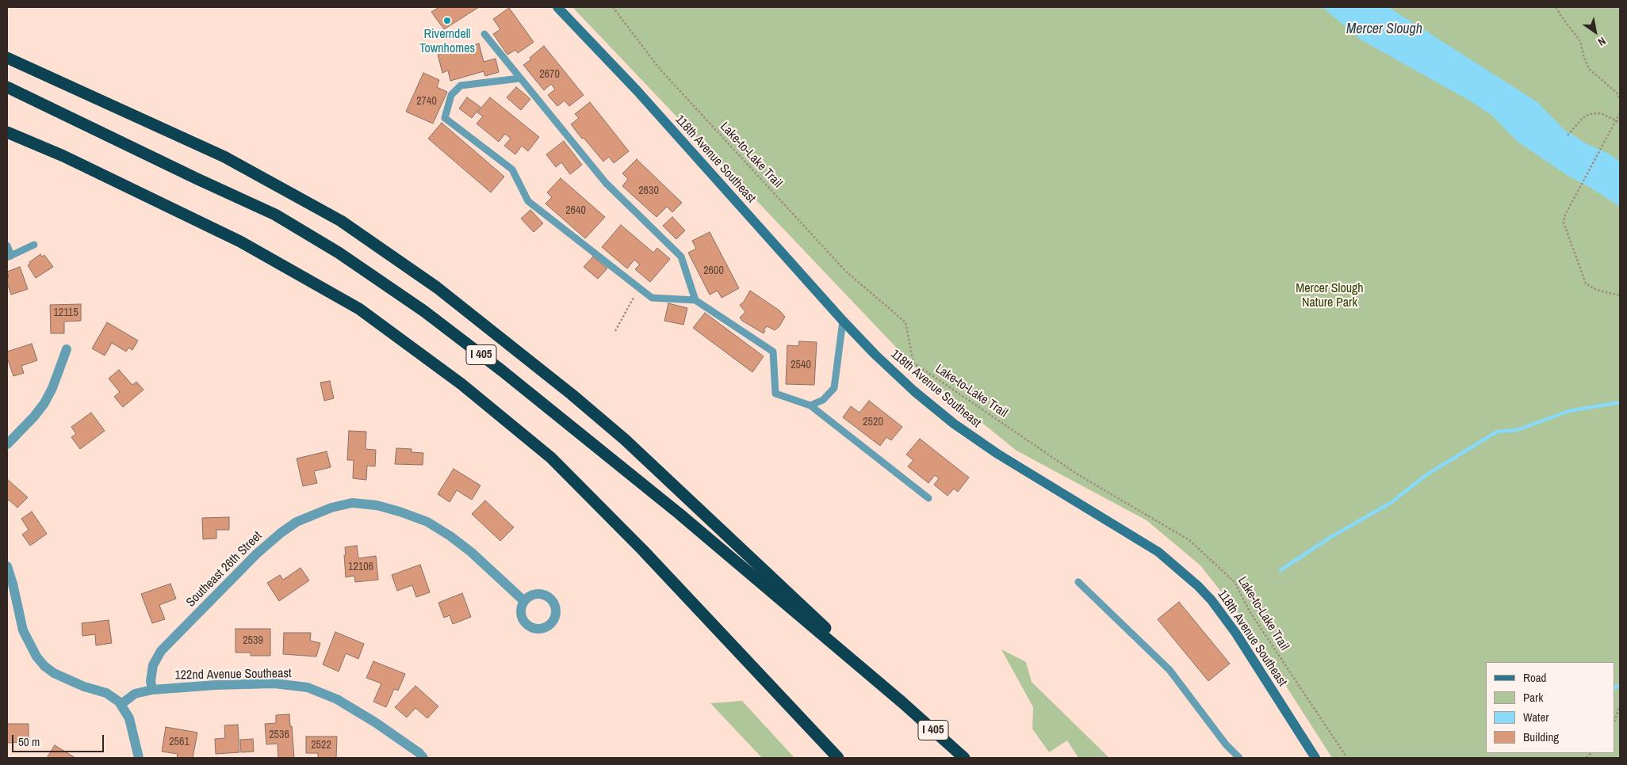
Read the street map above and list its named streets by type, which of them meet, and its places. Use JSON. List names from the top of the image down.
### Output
{
  "streets": {
    "highway": ["I 405"],
    "street": ["118th Avenue Southeast", "Southeast 26th Street", "122nd Avenue Southeast"],
    "path": ["Lake-to-Lake Trail"]
  },
  "crossings": [
    ["Southeast 26th Street", "122nd Avenue Southeast"]
  ],
  "water": ["Mercer Slough"],
  "parks": ["Mercer Slough Nature Park"],
  "places": ["Riverndell Townhomes"],
  "house_numbers": [
    "2670",
    "2740",
    "2630",
    "2640",
    "2600",
    "12115",
    "2540",
    "2520",
    "12106",
    "2539",
    "2536",
    "2561",
    "2522"
  ],
  "legend": [
    "Road",
    "Park",
    "Water",
    "Building"
  ],
  "scale_bar": "50 m",
  "north": "bottom right"
}
